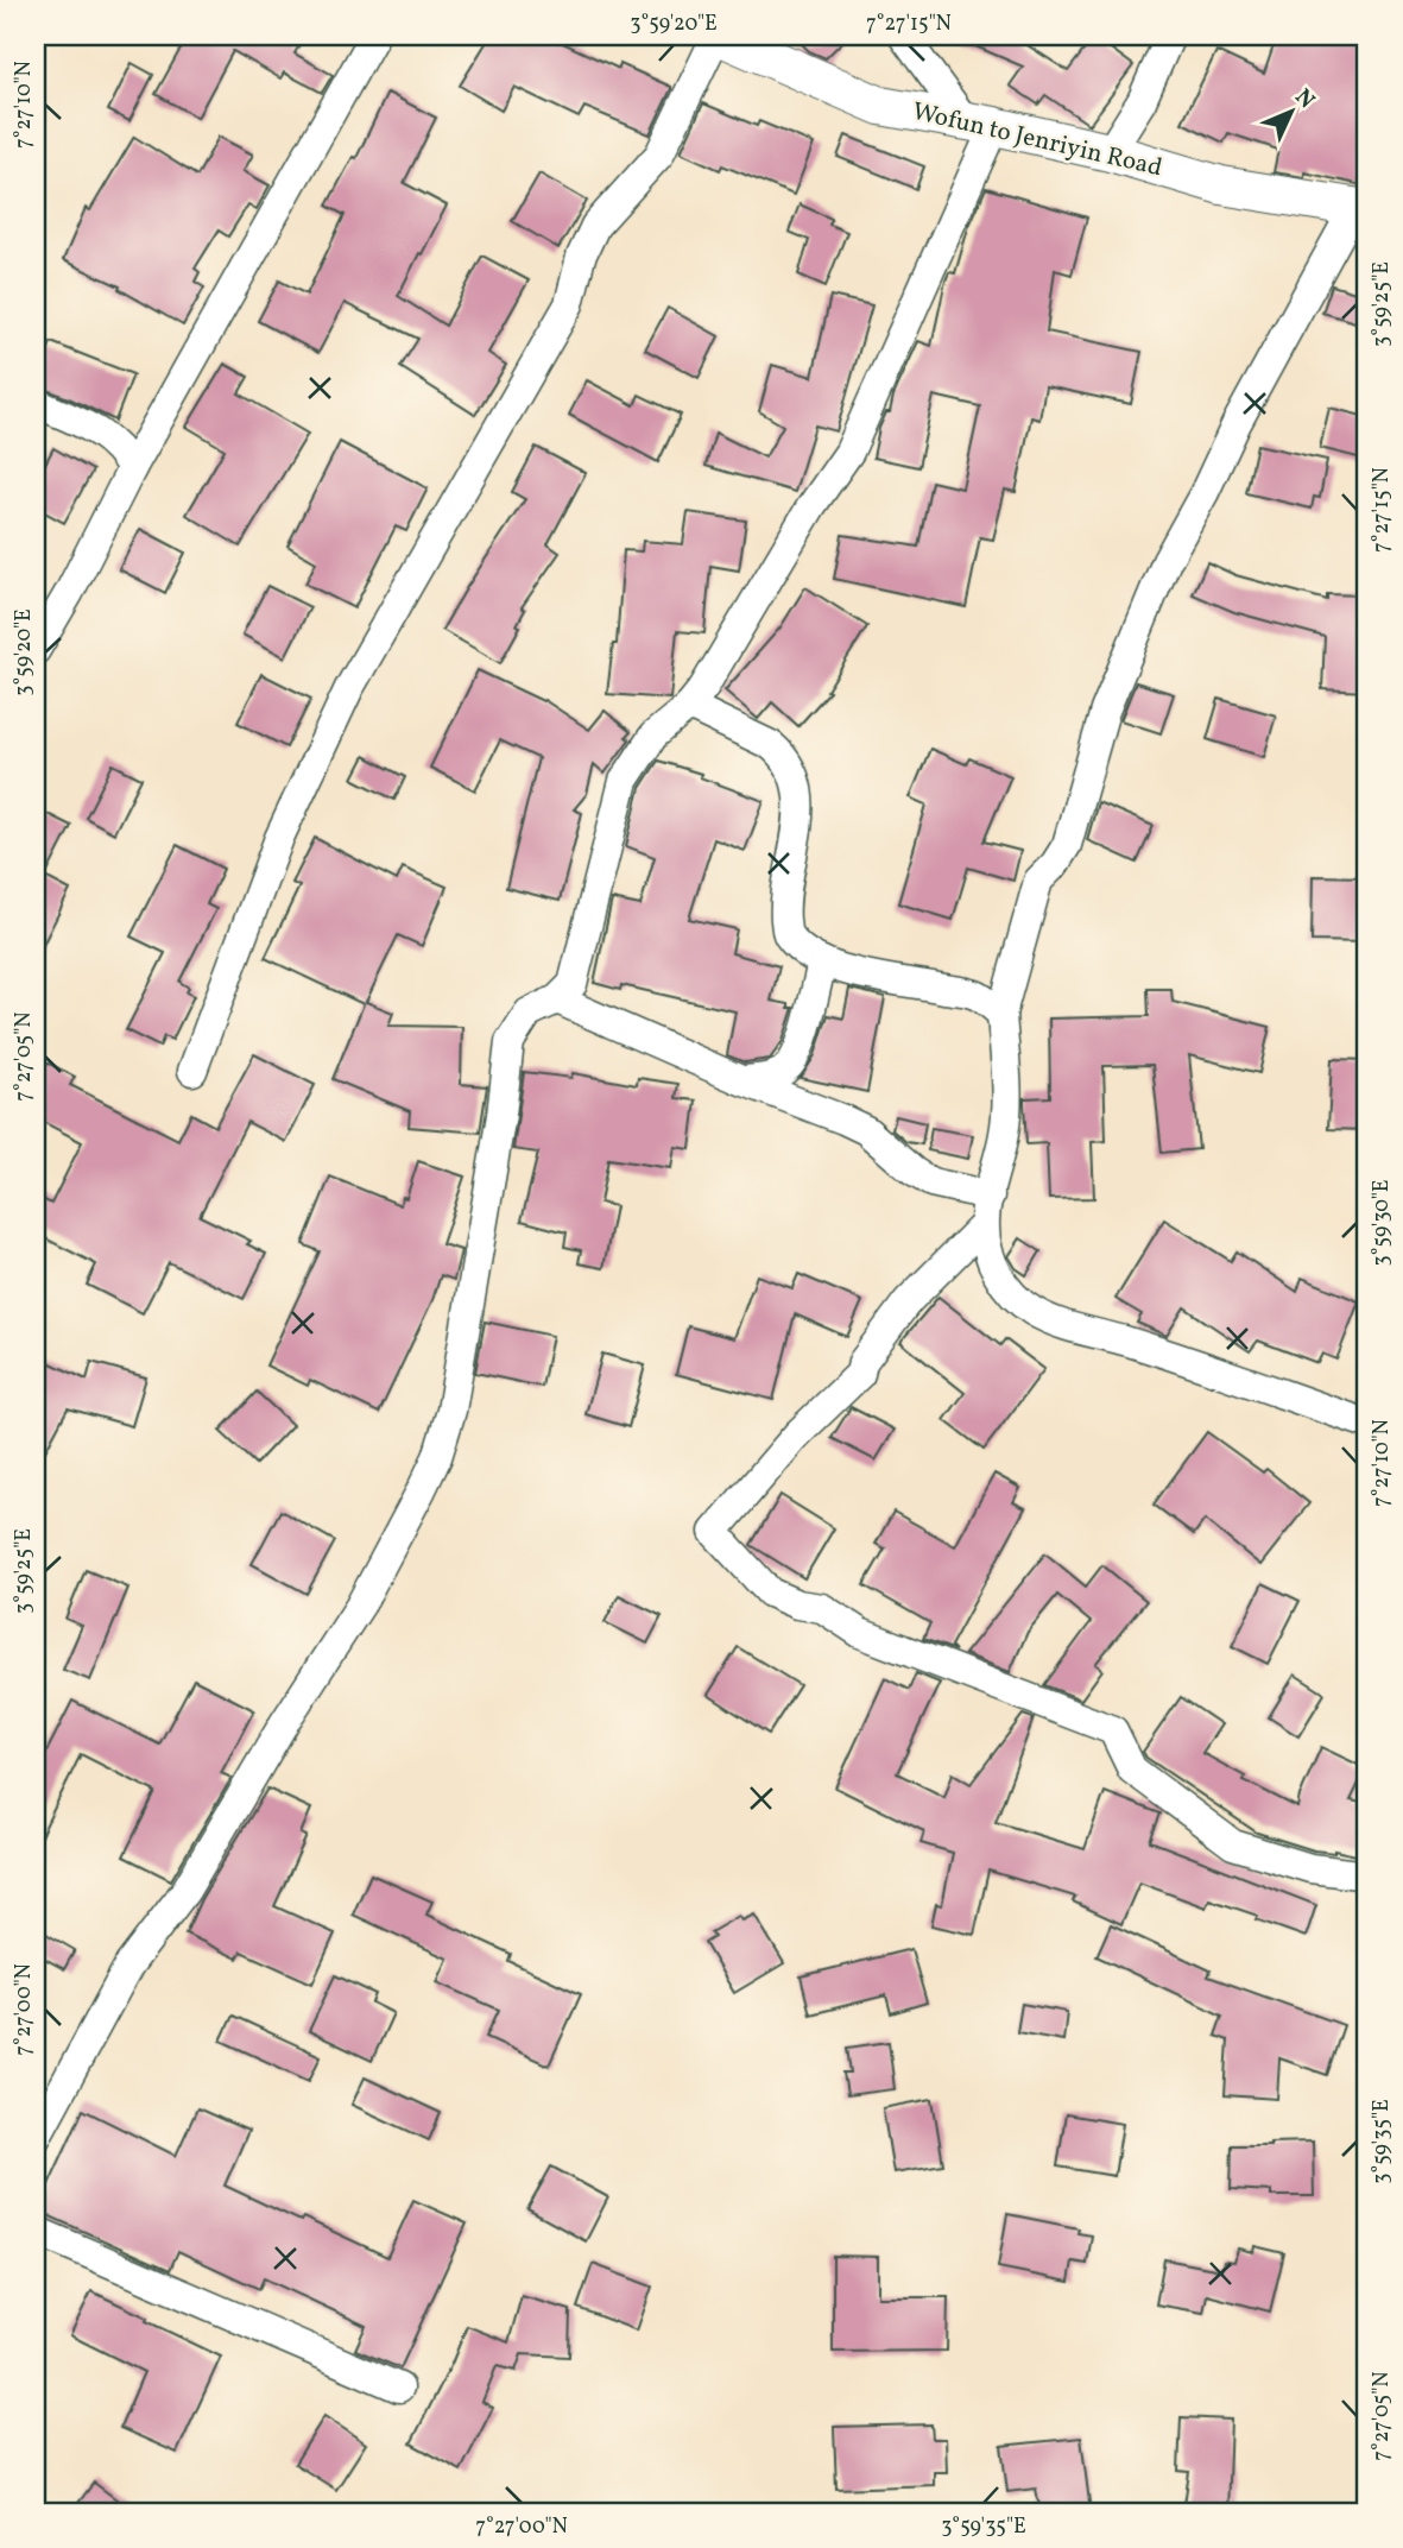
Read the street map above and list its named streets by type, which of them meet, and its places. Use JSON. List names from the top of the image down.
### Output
{
  "streets": {
    "street": ["Wofun to Jenriyin Road"]
  },
  "north": "top right",
  "coordinates": [
    "3°59'20\"E",
    "7°27'15\"N",
    "7°27'10\"N",
    "3°59'25\"E",
    "7°27'05\"N",
    "3°59'30\"E",
    "7°27'00\"N",
    "3°59'35\"E"
  ]
}
